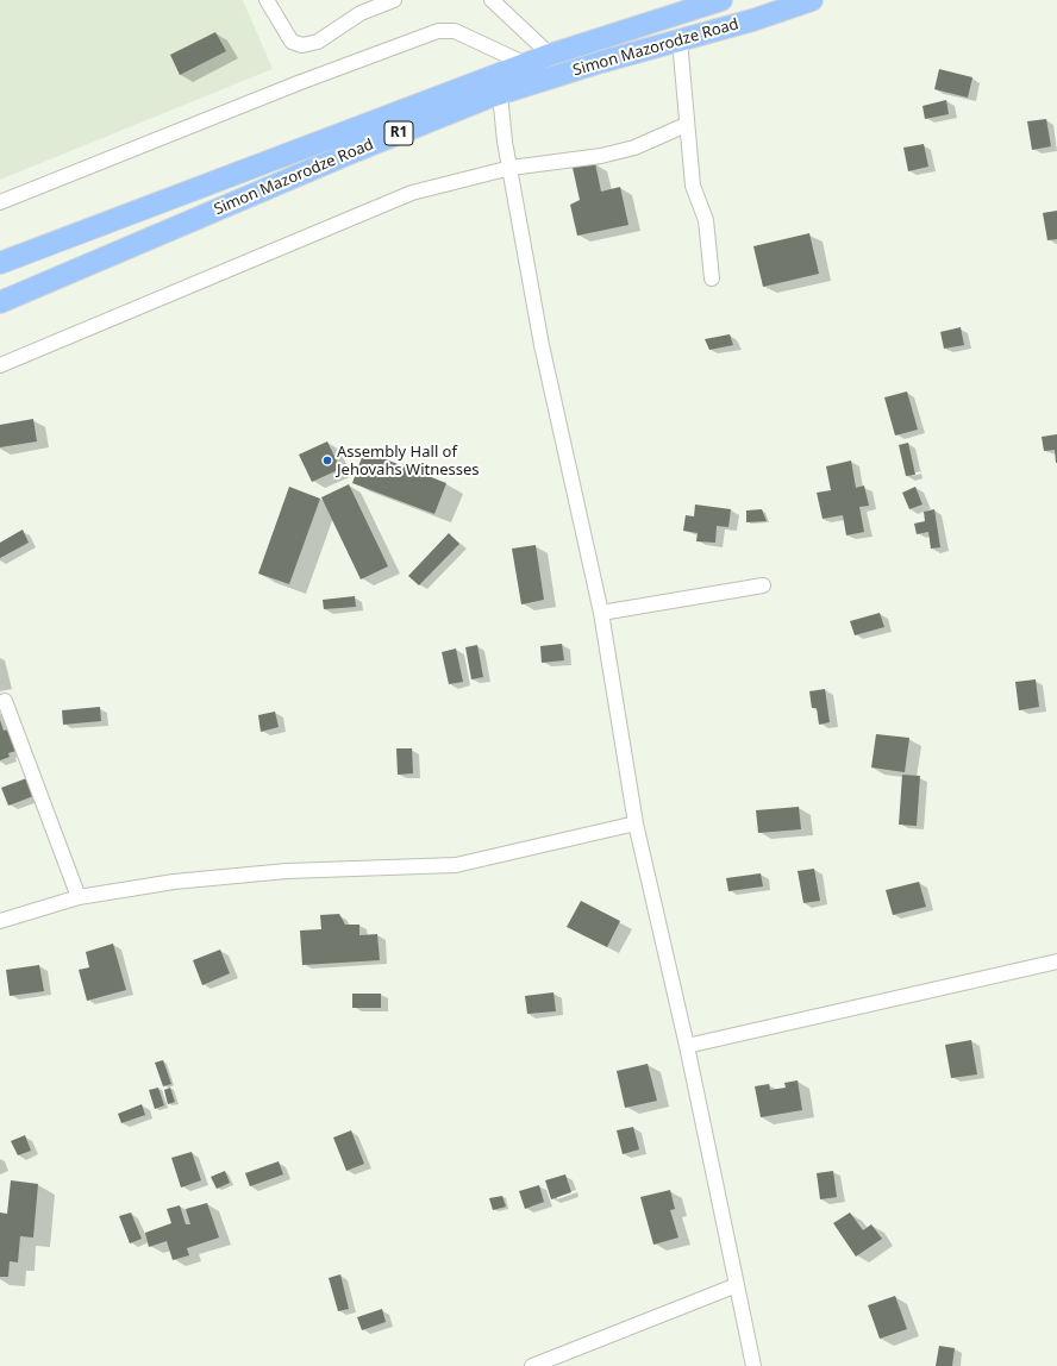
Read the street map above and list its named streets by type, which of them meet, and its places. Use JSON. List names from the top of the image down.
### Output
{
  "streets": {
    "highway": ["Simon Mazorodze Road", "R1"]
  },
  "places": ["Assembly Hall of Jehovahs Witnesses"]
}
